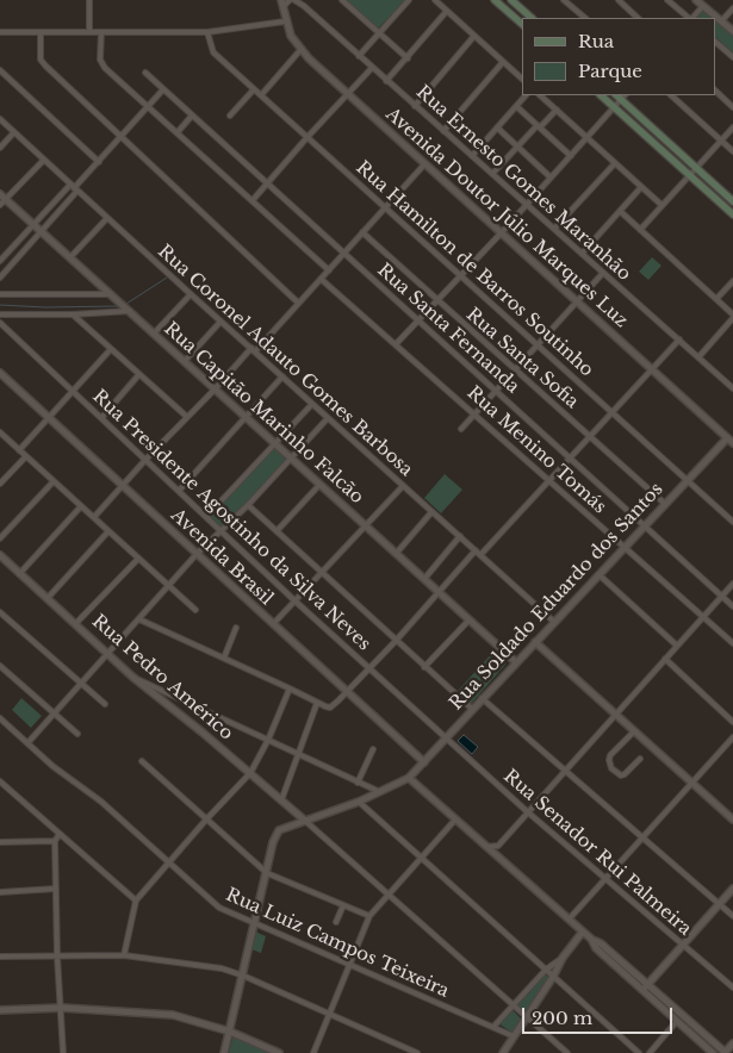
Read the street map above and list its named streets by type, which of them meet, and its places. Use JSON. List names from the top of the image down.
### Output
{
  "streets": {
    "street": [
      "Rua Ernesto Gomes Maranhão",
      "Avenida Doutor Júlio Marques Luz",
      "Rua Hamilton de Barros Soutinho",
      "Rua Santa Fernanda",
      "Rua Santa Sofia",
      "Rua Coronel Adauto Gomes Barbosa",
      "Rua Capitão Marinho Falcão",
      "Rua Menino Tomás",
      "Rua Presidente Agostinho da Silva Neves",
      "Avenida Brasil",
      "Rua Soldado Eduardo dos Santos",
      "Rua Pedro Américo",
      "Rua Senador Rui Palmeira",
      "Rua Luiz Campos Teixeira"
    ]
  },
  "crossings": [
    ["Avenida Doutor Júlio Marques Luz", "Rua Soldado Eduardo dos Santos"],
    ["Rua Hamilton de Barros Soutinho", "Rua Soldado Eduardo dos Santos"],
    ["Rua Santa Fernanda", "Rua Soldado Eduardo dos Santos"],
    ["Rua Santa Sofia", "Rua Soldado Eduardo dos Santos"],
    ["Rua Coronel Adauto Gomes Barbosa", "Rua Soldado Eduardo dos Santos"],
    ["Rua Capitão Marinho Falcão", "Rua Soldado Eduardo dos Santos"],
    ["Rua Menino Tomás", "Rua Soldado Eduardo dos Santos"],
    ["Rua Presidente Agostinho da Silva Neves", "Rua Soldado Eduardo dos Santos"],
    ["Rua Presidente Agostinho da Silva Neves", "Rua Senador Rui Palmeira"],
    ["Avenida Brasil", "Rua Soldado Eduardo dos Santos"],
    ["Rua Soldado Eduardo dos Santos", "Rua Senador Rui Palmeira"]
  ],
  "legend": ["Rua", "Parque"],
  "scale_bar": "200 m"
}
